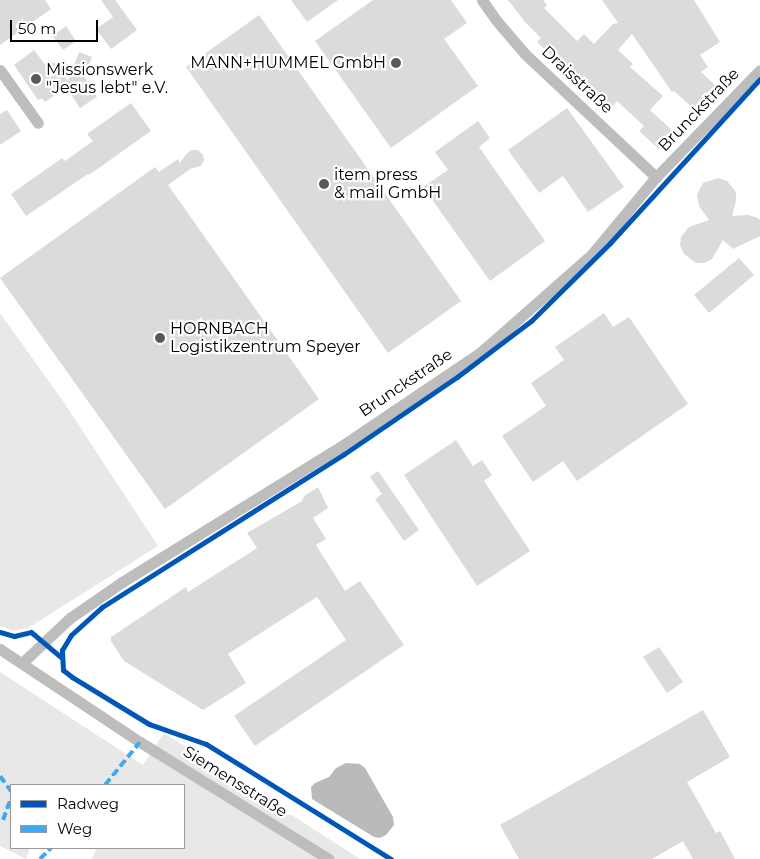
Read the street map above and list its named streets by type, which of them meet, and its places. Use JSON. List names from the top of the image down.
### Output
{
  "streets": {
    "street": ["Draisstraße", "Brunckstraße", "Siemensstraße"]
  },
  "crossings": [
    ["Draisstraße", "Brunckstraße"],
    ["Brunckstraße", "Siemensstraße"]
  ],
  "places": [
    "MANN+HUMMEL GmbH",
    "Missionswerk \"Jesus lebt\" e.V.",
    "item press & mail GmbH",
    "HORNBACH Logistikzentrum Speyer"
  ],
  "legend": ["Radweg", "Weg"],
  "scale_bar": "50 m"
}
